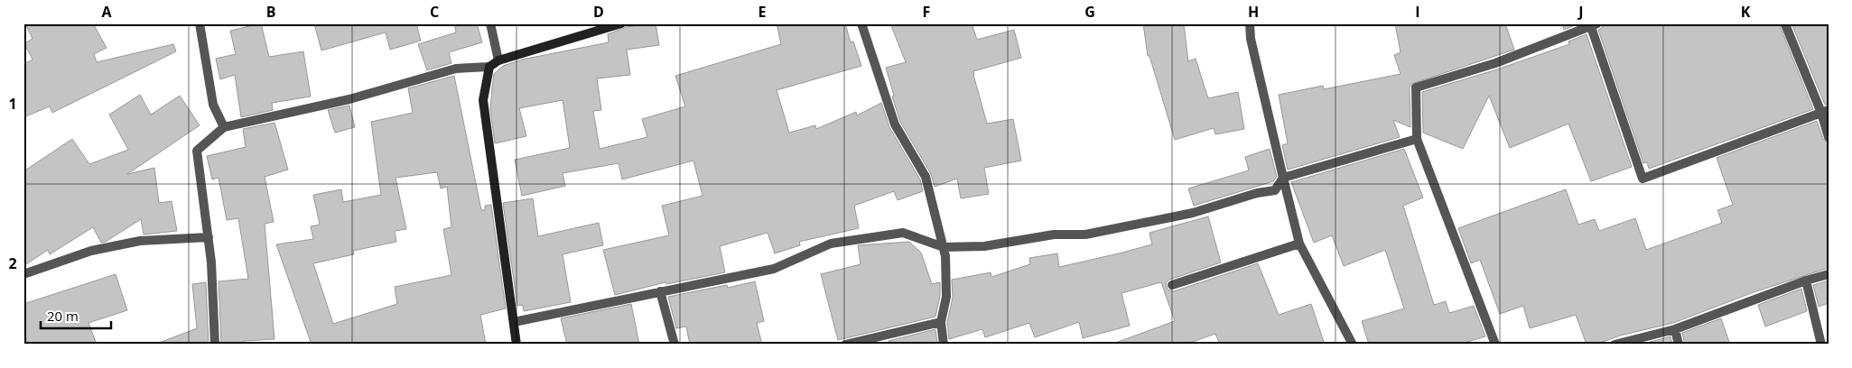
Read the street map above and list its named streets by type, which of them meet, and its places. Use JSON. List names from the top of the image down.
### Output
{
  "scale_bar": "20 m",
  "grid": {
    "columns": [
      "A",
      "B",
      "C",
      "D",
      "E",
      "F",
      "G",
      "H",
      "I",
      "J",
      "K"
    ],
    "rows": ["1", "2"]
  }
}
